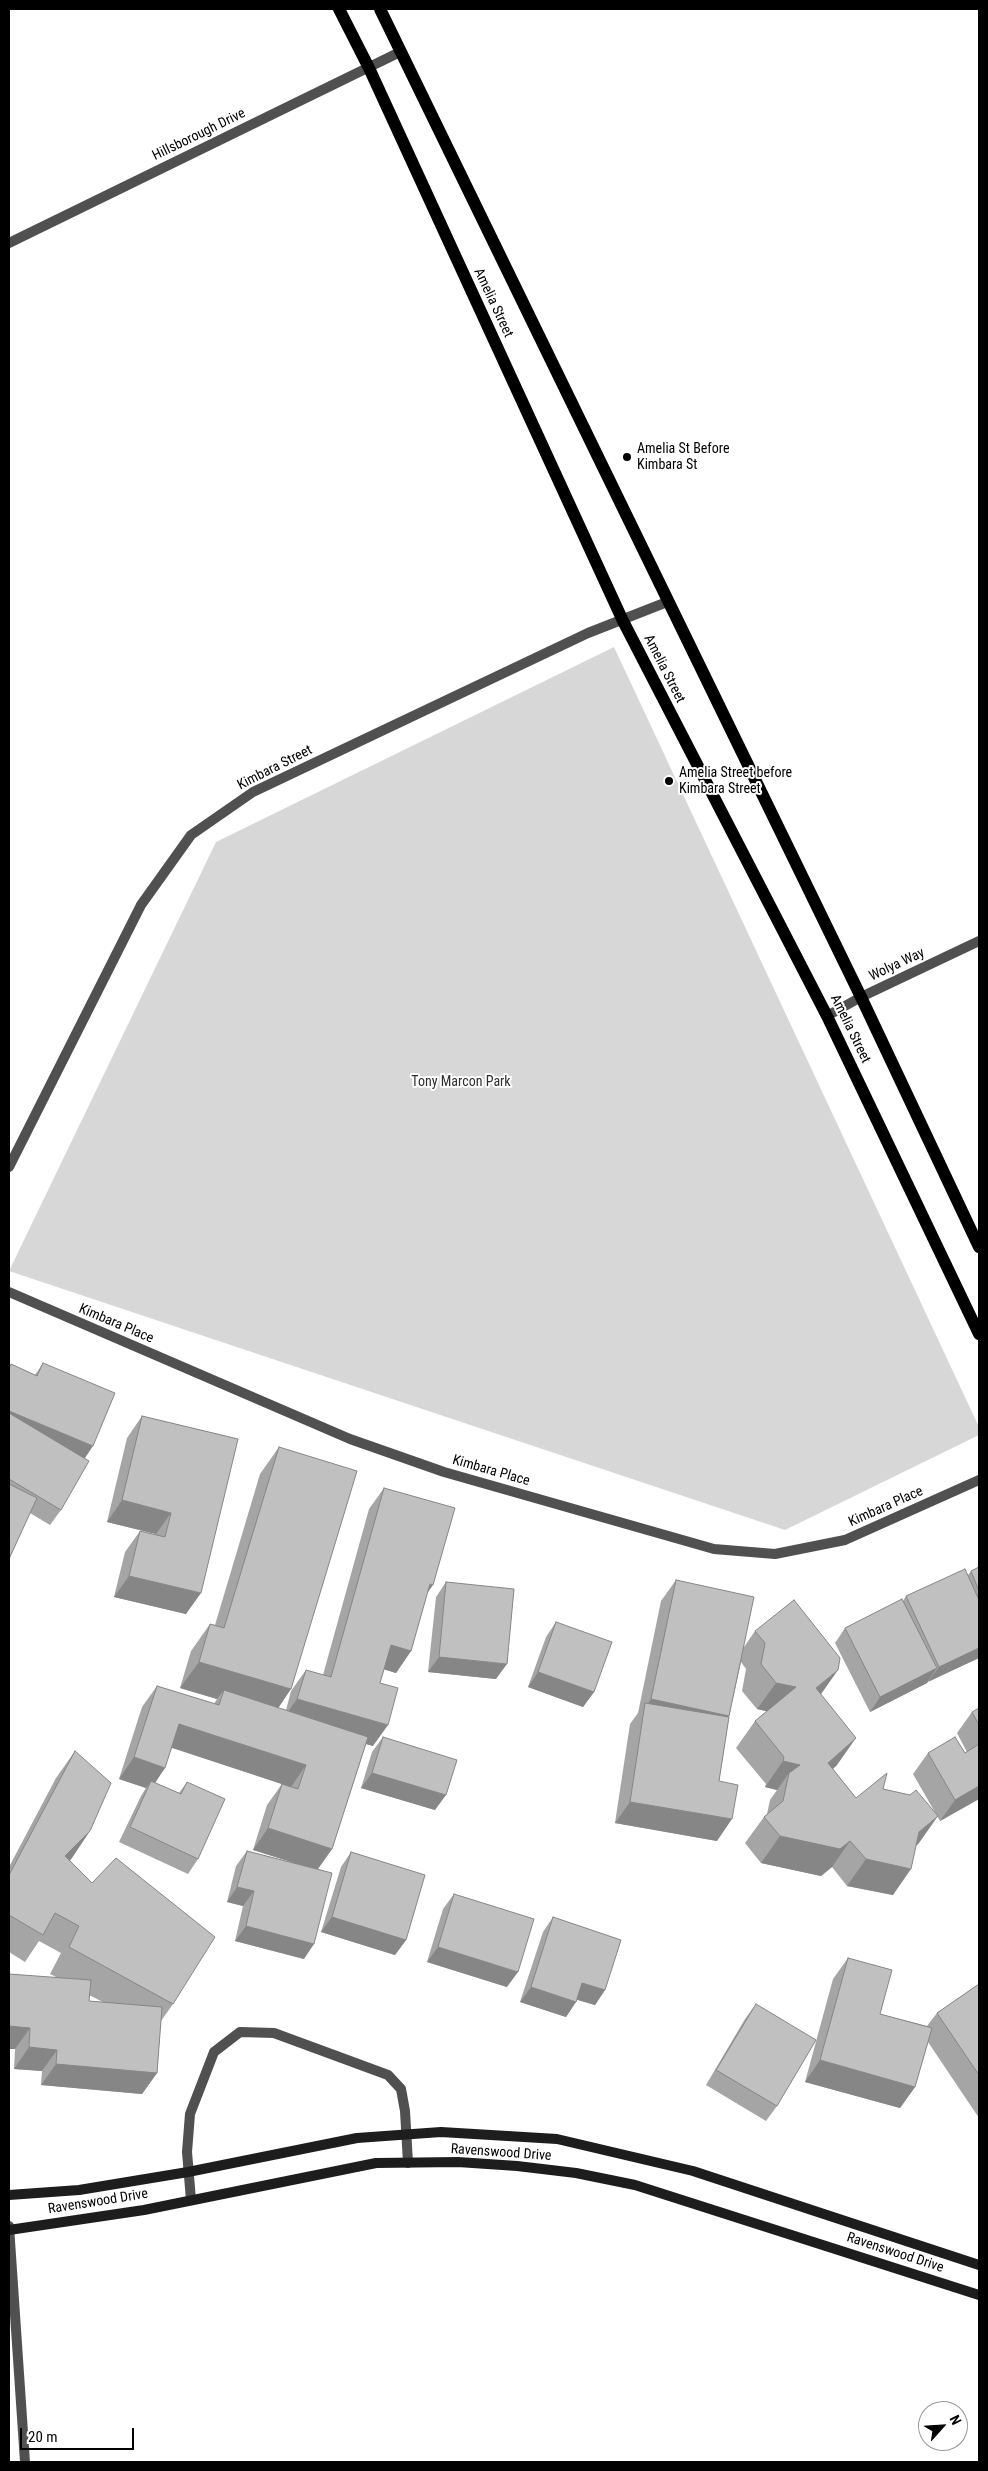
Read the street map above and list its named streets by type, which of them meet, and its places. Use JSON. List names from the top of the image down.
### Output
{
  "streets": {
    "main road": ["Amelia Street"],
    "street": [
      "Hillsborough Drive",
      "Kimbara Street",
      "Wolya Way",
      "Kimbara Place",
      "Ravenswood Drive"
    ]
  },
  "crossings": [
    ["Hillsborough Drive", "Amelia Street"],
    ["Amelia Street", "Kimbara Street"],
    ["Amelia Street", "Wolya Way"]
  ],
  "parks": ["Tony Marcon Park"],
  "places": ["Amelia St Before Kimbara St", "Amelia Street before Kimbara Street"],
  "scale_bar": "20 m",
  "north": "top right"
}
